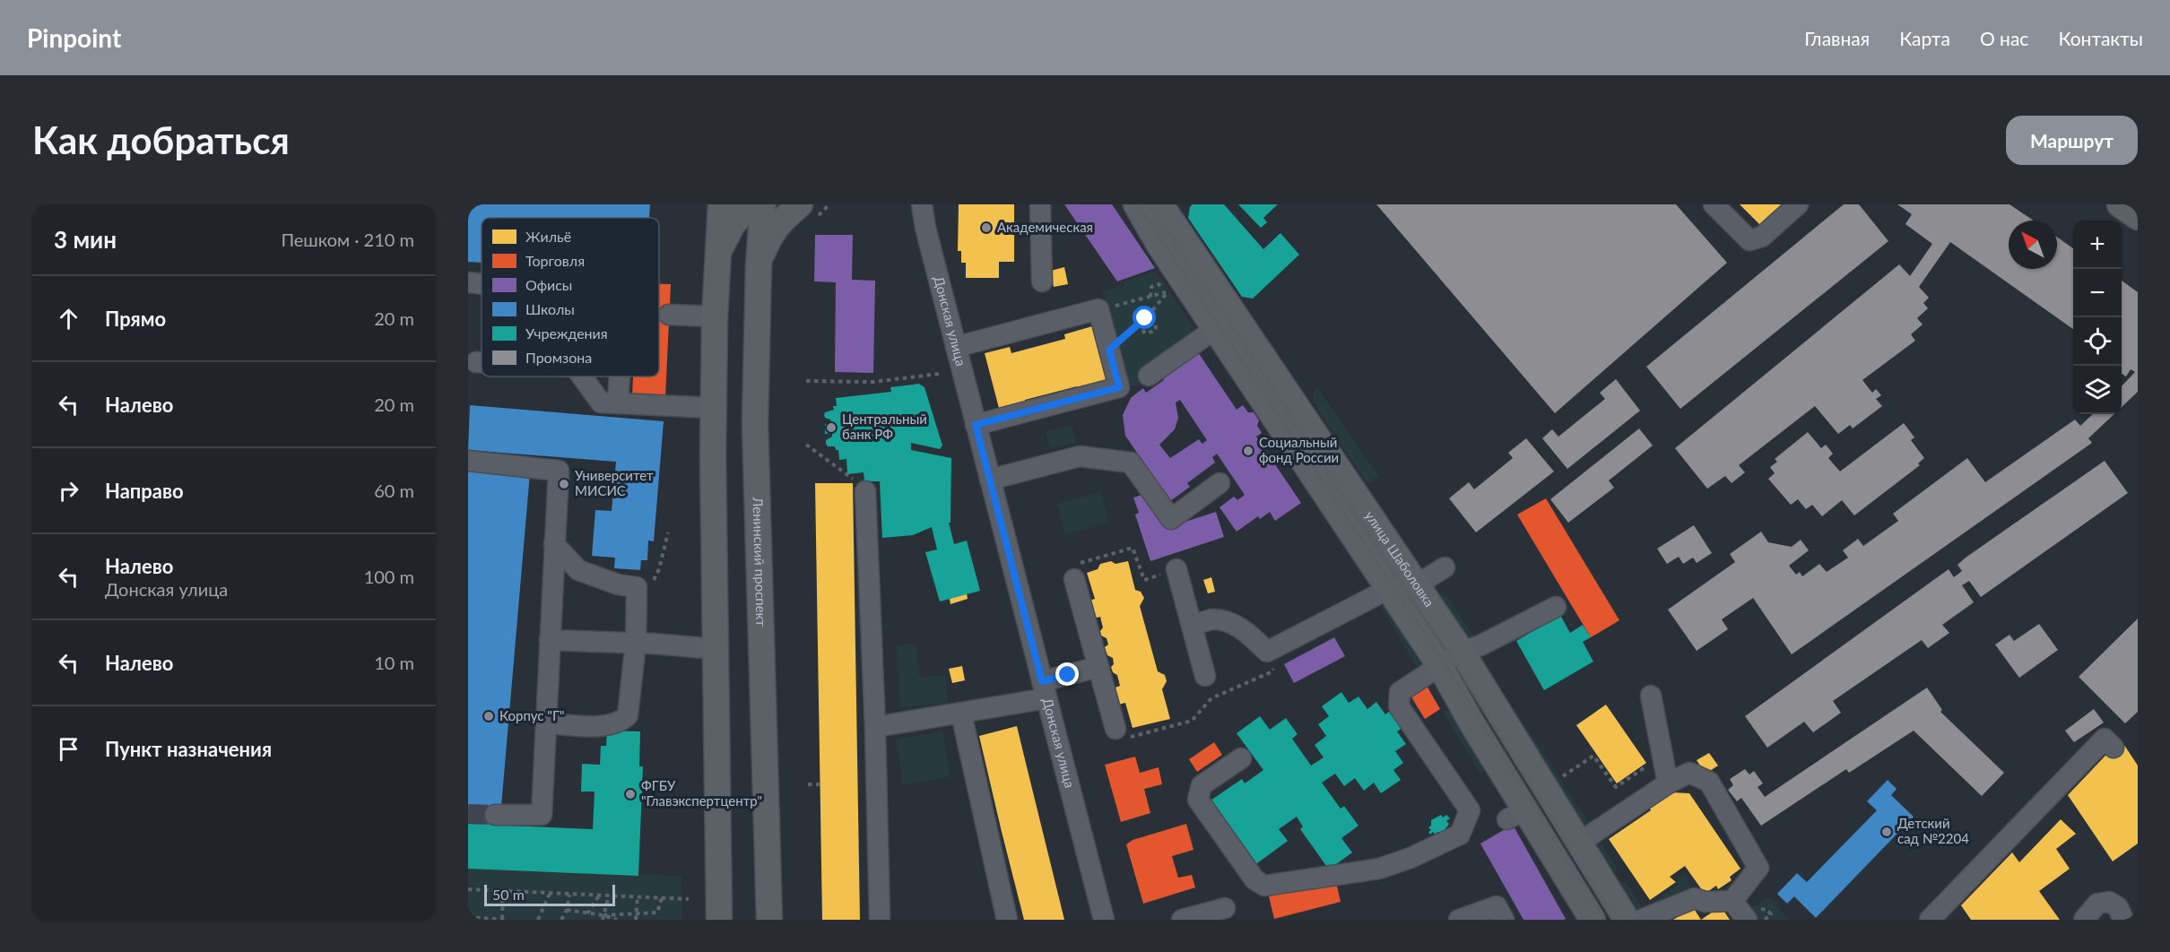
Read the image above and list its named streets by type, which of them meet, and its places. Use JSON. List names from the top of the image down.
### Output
{
  "streets": {
    "main road": ["улица Шаболовка", "Ленинский проспект"],
    "street": ["Донская улица"]
  },
  "places": [
    "Академическая",
    "Центральный банк РФ",
    "Социальный фонд России",
    "Университет МИСИС",
    "Корпус \"Г\"",
    "ФГБУ \"Главэкспертцентр\"",
    "Детский сад №2204"
  ],
  "legend": [
    "Жильё",
    "Торговля",
    "Офисы",
    "Школы",
    "Учреждения",
    "Промзона"
  ],
  "scale_bar": "50 m",
  "north": "top left",
  "page": {
    "header": "Pinpoint",
    "nav": [
      "Главная",
      "Карта",
      "О нас",
      "Контакты"
    ],
    "buttons": "Маршрут",
    "title": "Как добраться",
    "heading": ["3 мин", "Пешком · 210 m"],
    "map_buttons": ["+", "−"],
    "list": [
      ["Прямо", "20 m"],
      ["Налево", "20 m"],
      ["Направо", "60 m"],
      ["Налево", "Донская улица", "100 m"],
      ["Налево", "10 m"],
      "Пункт назначения"
    ],
    "scale": "50 m"
  }
}
